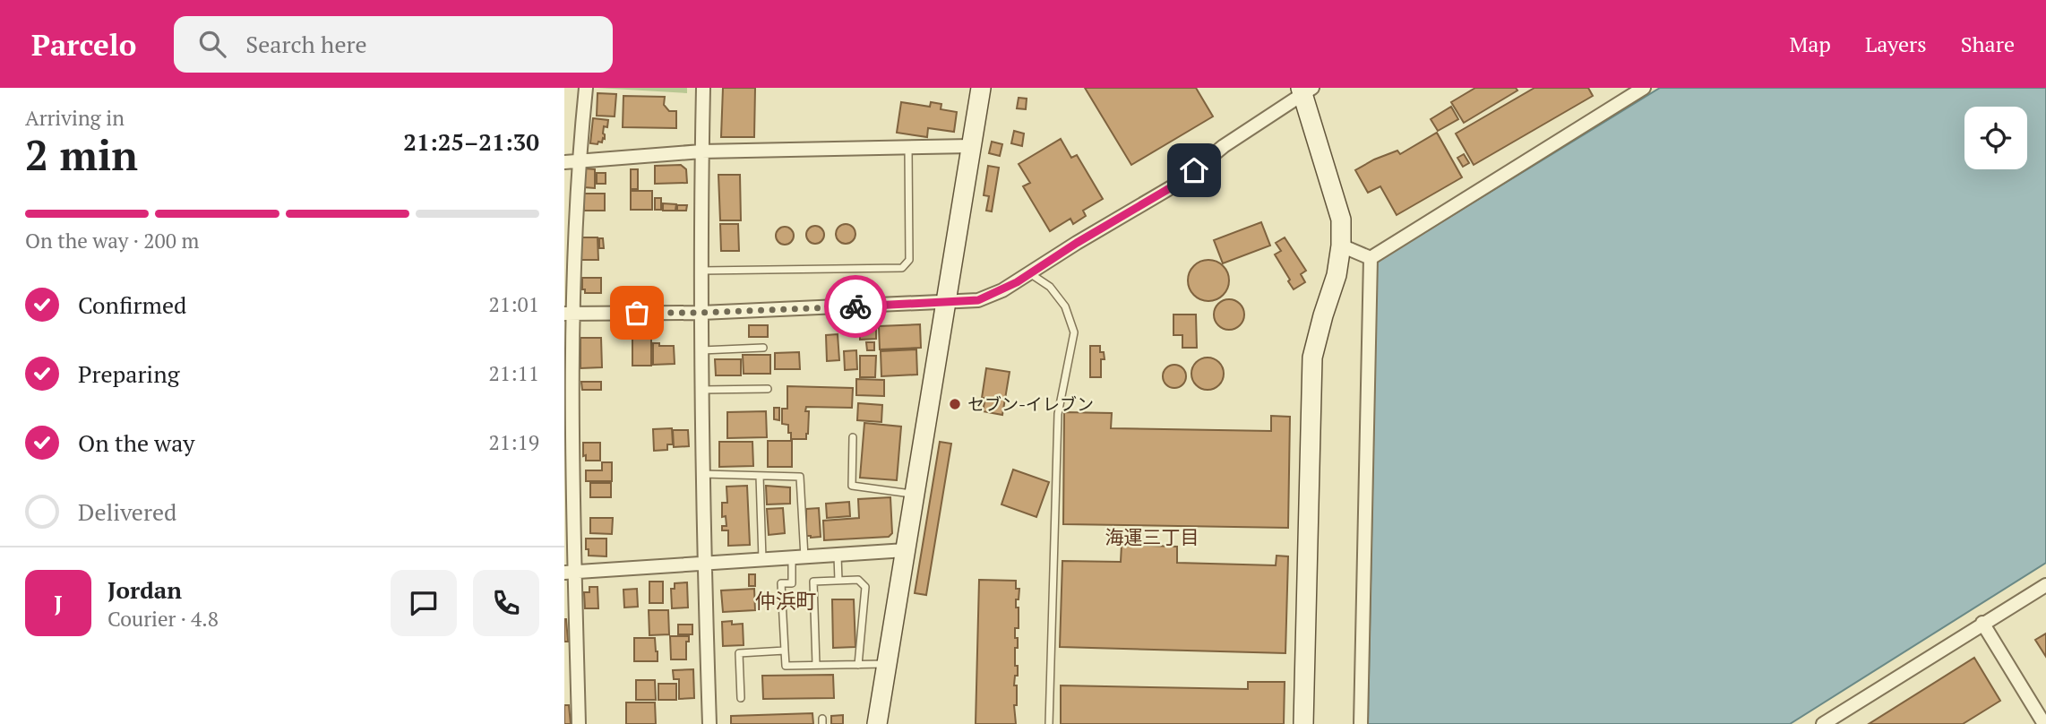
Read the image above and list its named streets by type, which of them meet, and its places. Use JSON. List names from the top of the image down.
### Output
{
  "districts": ["海運三丁目", "仲浜町"],
  "places": ["セブン-イレブン"],
  "page": {
    "header": "Parcelo",
    "search": "Search here",
    "nav": ["Map", "Layers", "Share"],
    "heading": ["2 min", "Arriving in", "21:25–21:30"],
    "panel": ["Jordan", "Courier · 4.8"],
    "bar": "On the way · 200 m",
    "list": [
      ["Confirmed", "21:01"],
      ["Preparing", "21:11"],
      ["On the way", "21:19"],
      "Delivered"
    ],
    "round": "J"
  }
}
